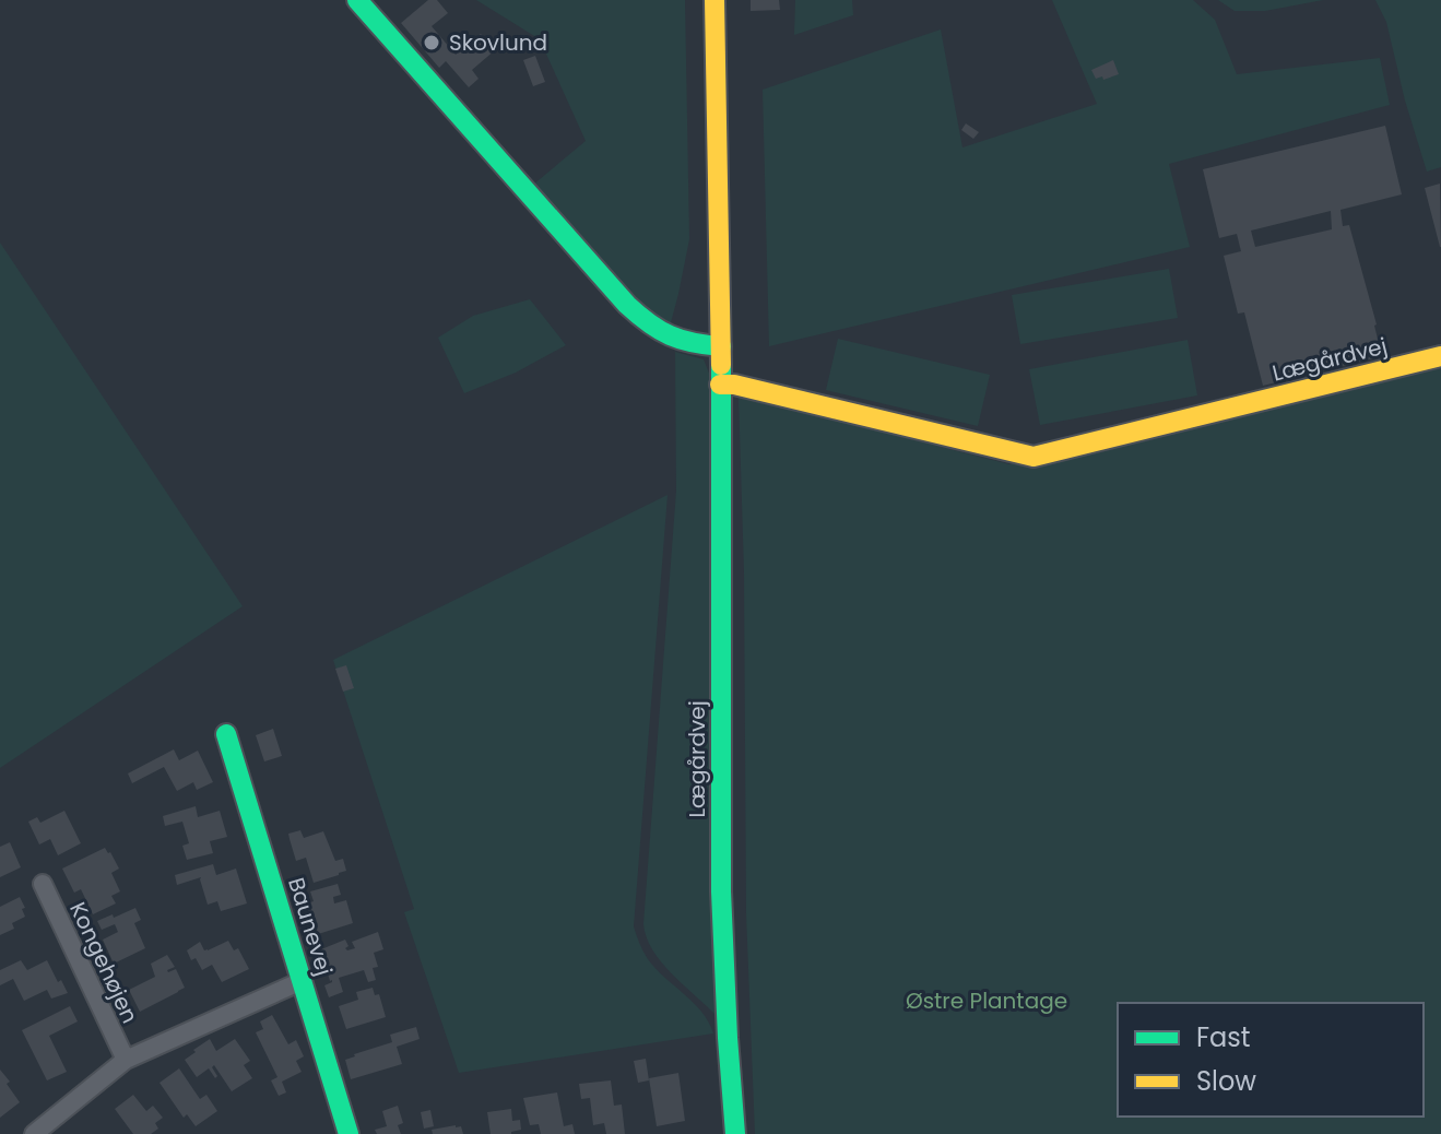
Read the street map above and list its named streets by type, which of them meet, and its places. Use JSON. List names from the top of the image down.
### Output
{
  "streets": {
    "street": ["Lægårdvej", "Baunevej", "Kongehøjen"]
  },
  "crossings": [
    ["Baunevej", "Kongehøjen"]
  ],
  "parks": ["Østre Plantage"],
  "places": ["Skovlund"],
  "legend": ["Fast", "Slow"]
}
